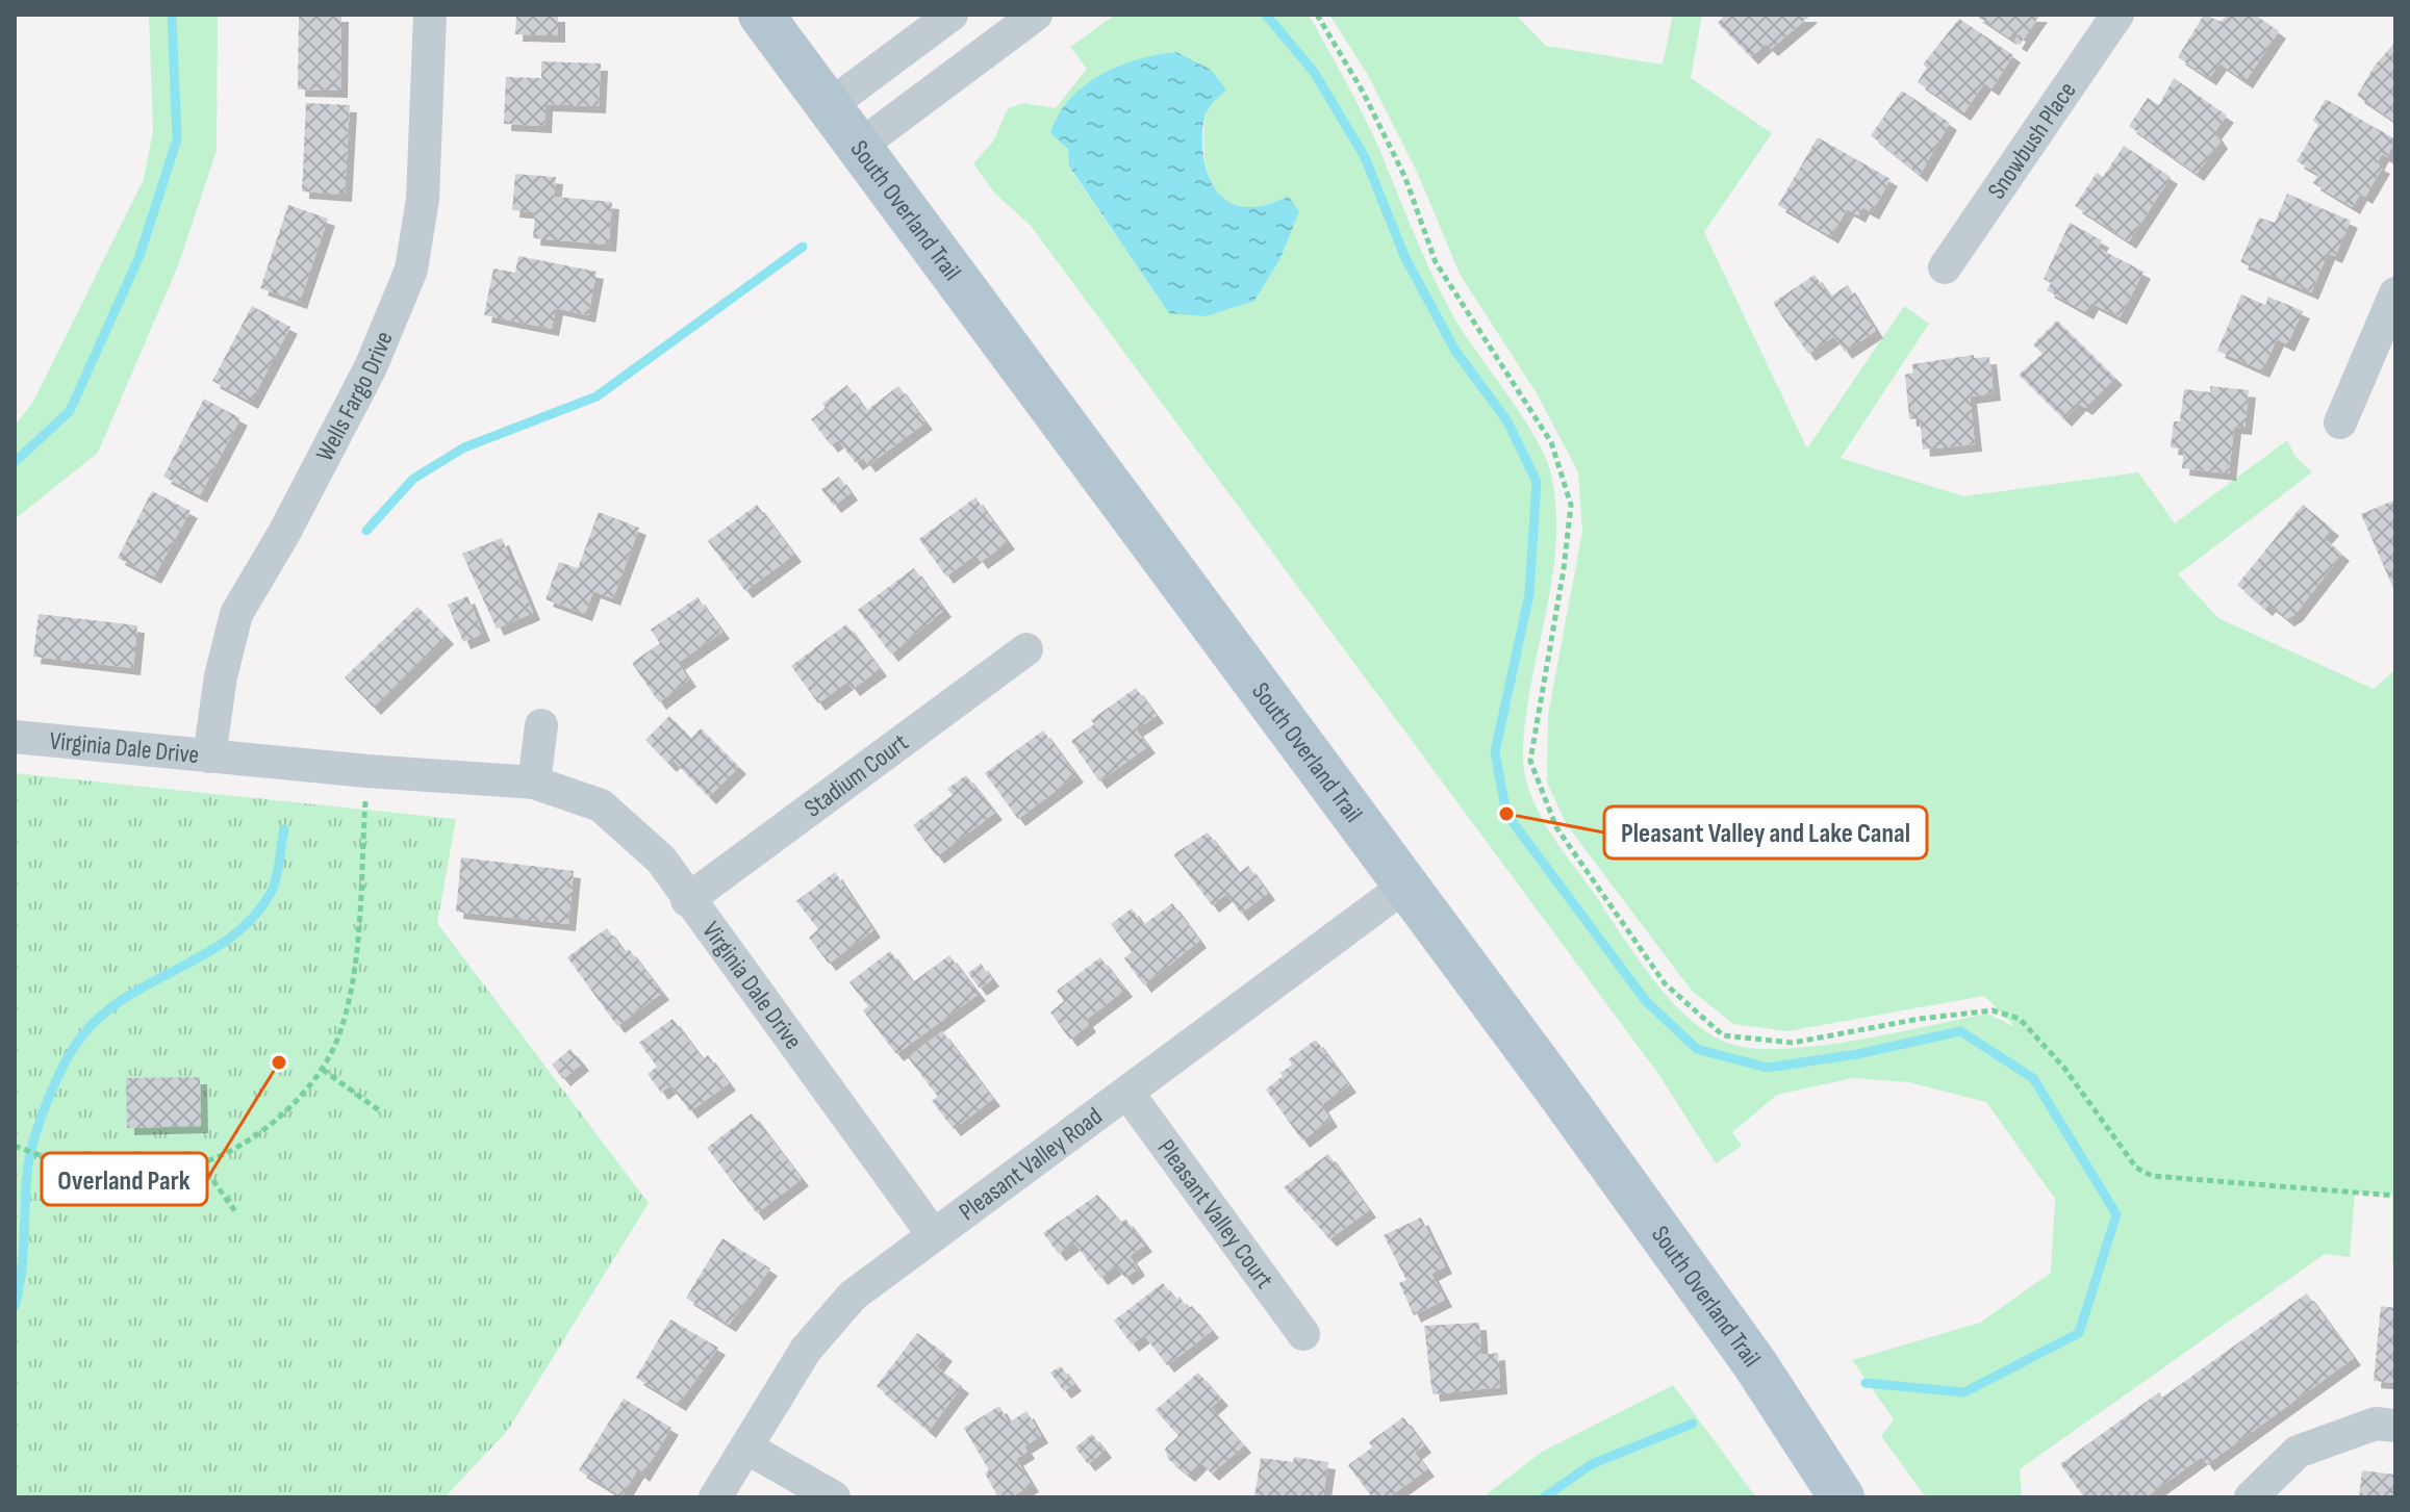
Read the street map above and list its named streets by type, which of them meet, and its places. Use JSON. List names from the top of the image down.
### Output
{
  "streets": {
    "main road": ["South Overland Trail"],
    "street": [
      "Snowbush Place",
      "Wells Fargo Drive",
      "Virginia Dale Drive",
      "Stadium Court",
      "Pleasant Valley Road",
      "Pleasant Valley Court"
    ]
  },
  "crossings": [
    ["South Overland Trail", "Pleasant Valley Road"],
    ["Wells Fargo Drive", "Virginia Dale Drive"],
    ["Virginia Dale Drive", "Stadium Court"],
    ["Virginia Dale Drive", "Pleasant Valley Road"],
    ["Pleasant Valley Road", "Pleasant Valley Court"]
  ],
  "places": ["Pleasant Valley and Lake Canal", "Overland Park"]
}
